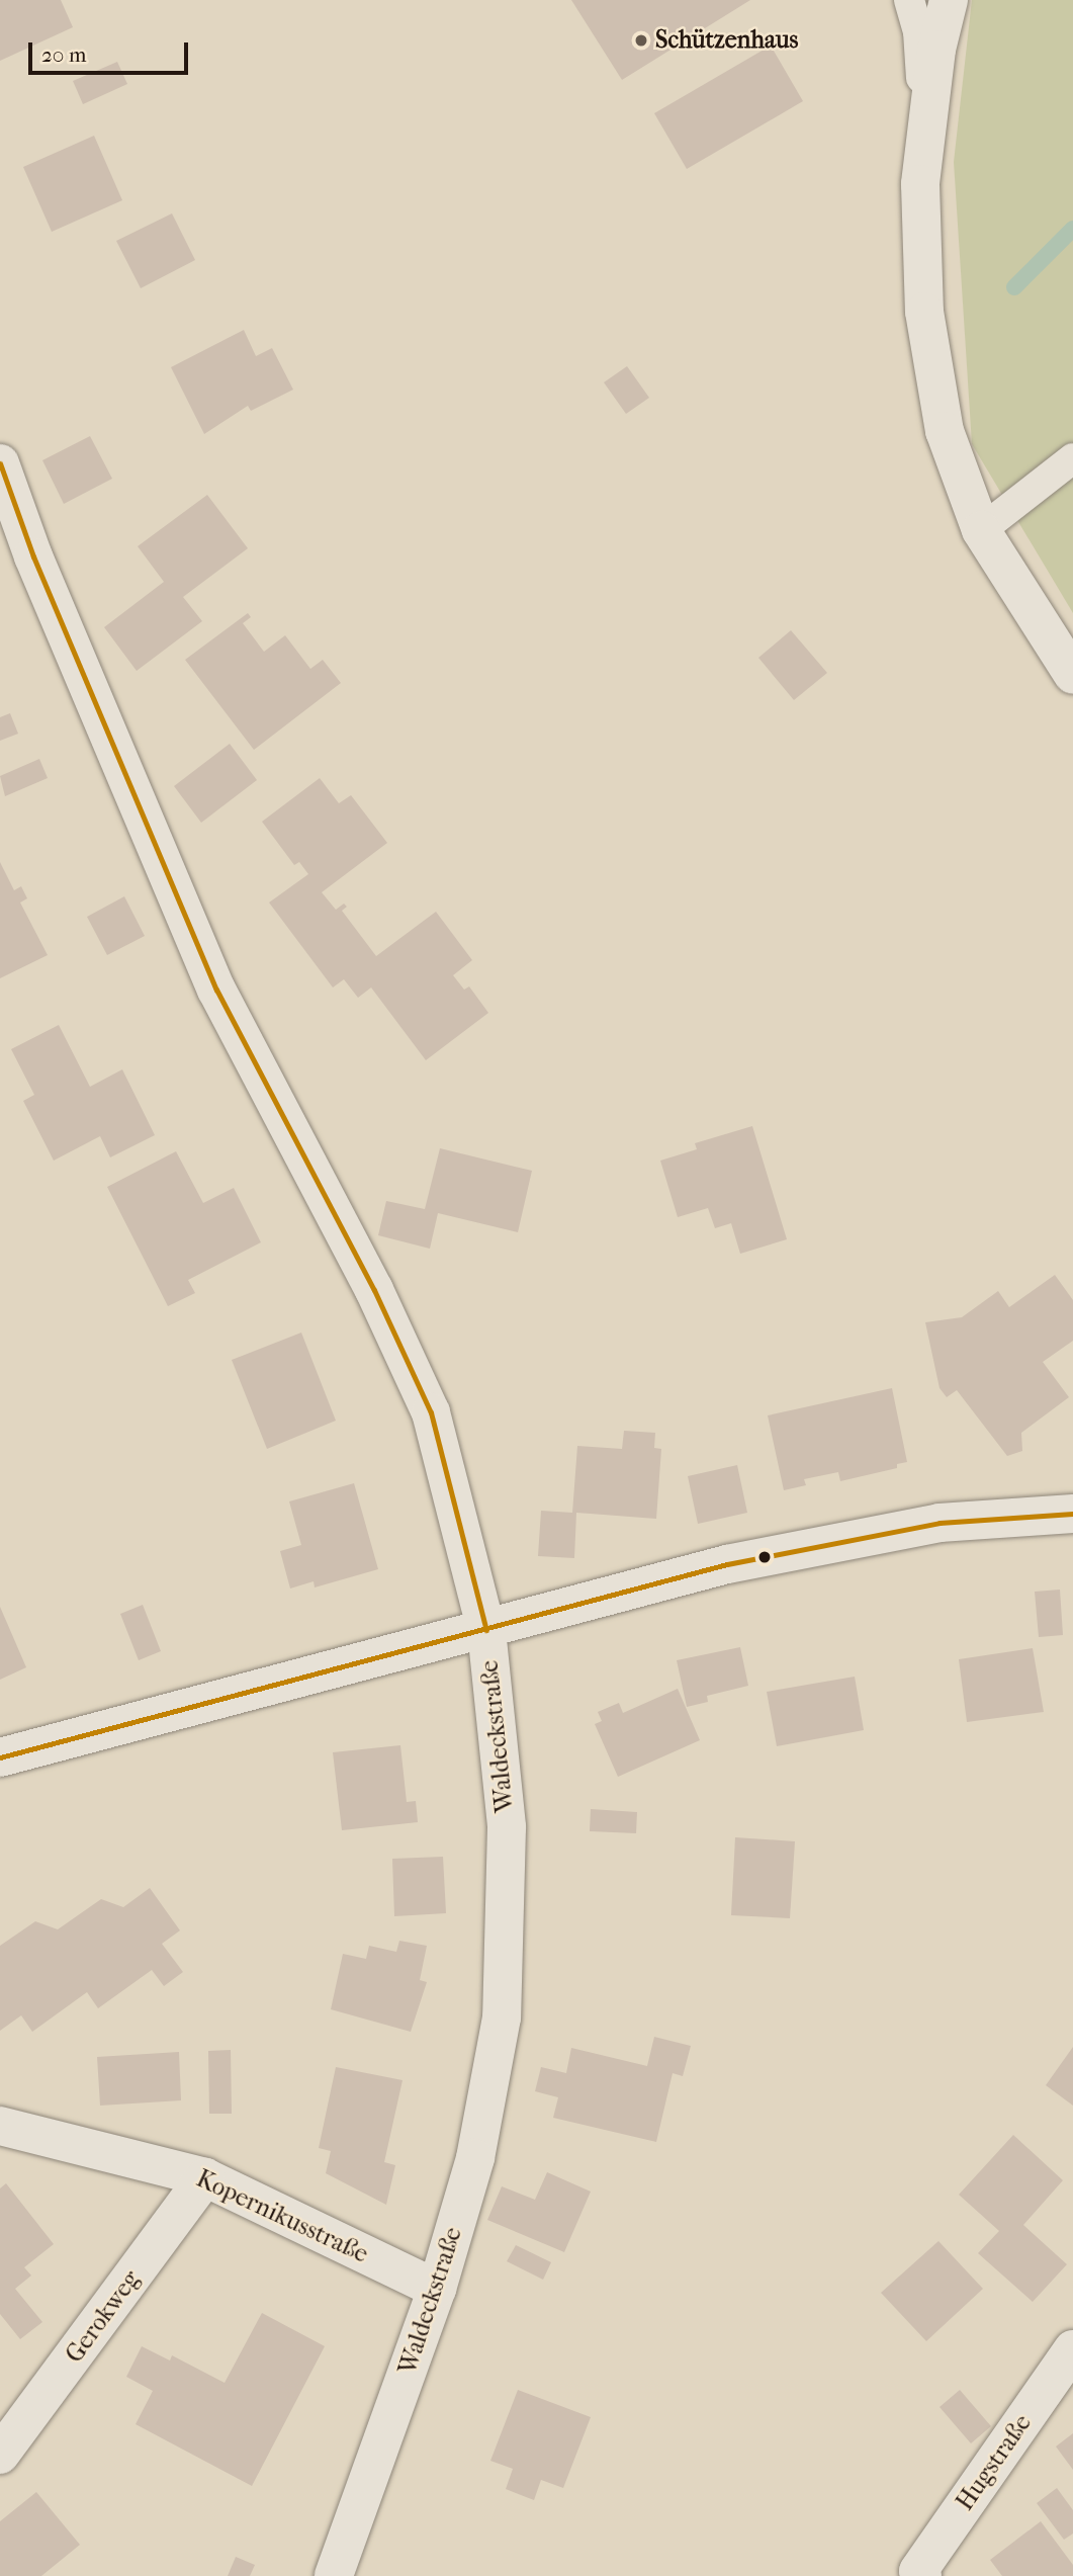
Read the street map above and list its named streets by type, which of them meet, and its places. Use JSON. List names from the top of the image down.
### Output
{
  "streets": {
    "street": [
      "Waldeckstraße",
      "Kopernikusstraße",
      "Gerokweg",
      "Hugstraße"
    ]
  },
  "crossings": [
    ["Waldeckstraße", "Kopernikusstraße"],
    ["Kopernikusstraße", "Gerokweg"]
  ],
  "places": ["Schützenhaus"],
  "scale_bar": "20 m"
}
